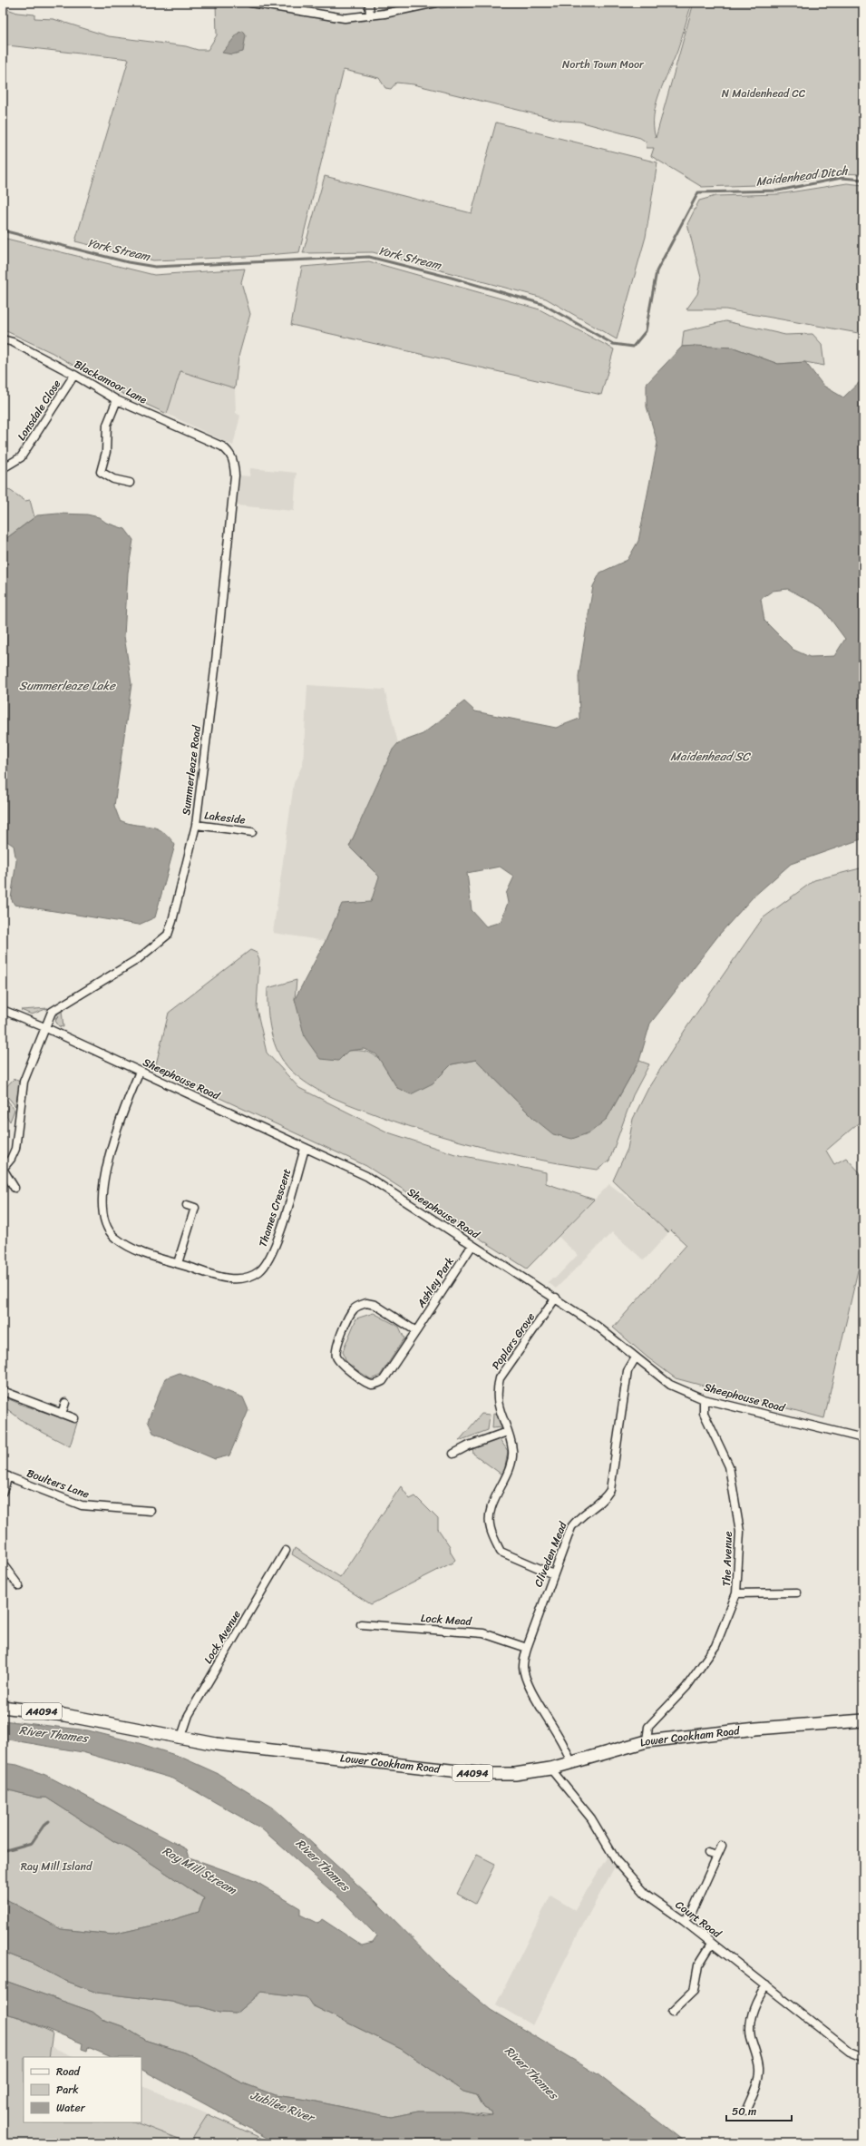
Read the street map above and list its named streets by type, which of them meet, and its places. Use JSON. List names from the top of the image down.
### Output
{
  "streets": {
    "main road": ["A4094", "Lower Cookham Road"],
    "street": [
      "Blackamoor Lane",
      "Lonsdale Close",
      "Summerleaze Road",
      "Lakeside",
      "Sheephouse Road",
      "Thames Crescent",
      "Ashley Park",
      "Poplars Grove",
      "Boulters Lane",
      "Cliveden Mead",
      "The Avenue",
      "Lock Mead",
      "Lock Avenue",
      "Court Road"
    ]
  },
  "crossings": [
    ["Blackamoor Lane", "Lonsdale Close"],
    ["Blackamoor Lane", "Summerleaze Road"],
    ["Summerleaze Road", "Lakeside"],
    ["Summerleaze Road", "Sheephouse Road"],
    ["Sheephouse Road", "Thames Crescent"],
    ["Sheephouse Road", "Ashley Park"],
    ["Sheephouse Road", "Poplars Grove"],
    ["Sheephouse Road", "Cliveden Mead"],
    ["Sheephouse Road", "The Avenue"],
    ["Poplars Grove", "Cliveden Mead"],
    ["Cliveden Mead", "Lock Mead"],
    ["Cliveden Mead", "Lower Cookham Road"],
    ["The Avenue", "Lower Cookham Road"],
    ["Lock Avenue", "Lower Cookham Road"],
    ["Lower Cookham Road", "Court Road"]
  ],
  "water": [
    "Maidenhead Ditch",
    "York Stream",
    "Summerleaze Lake",
    "Maidenhead SC",
    "River Thames",
    "Ray Mill Stream",
    "Jubilee River"
  ],
  "parks": ["North Town Moor", "N Maidenhead CC", "Ray Mill Island"],
  "legend": ["Road", "Park", "Water"],
  "scale_bar": "50 m"
}
